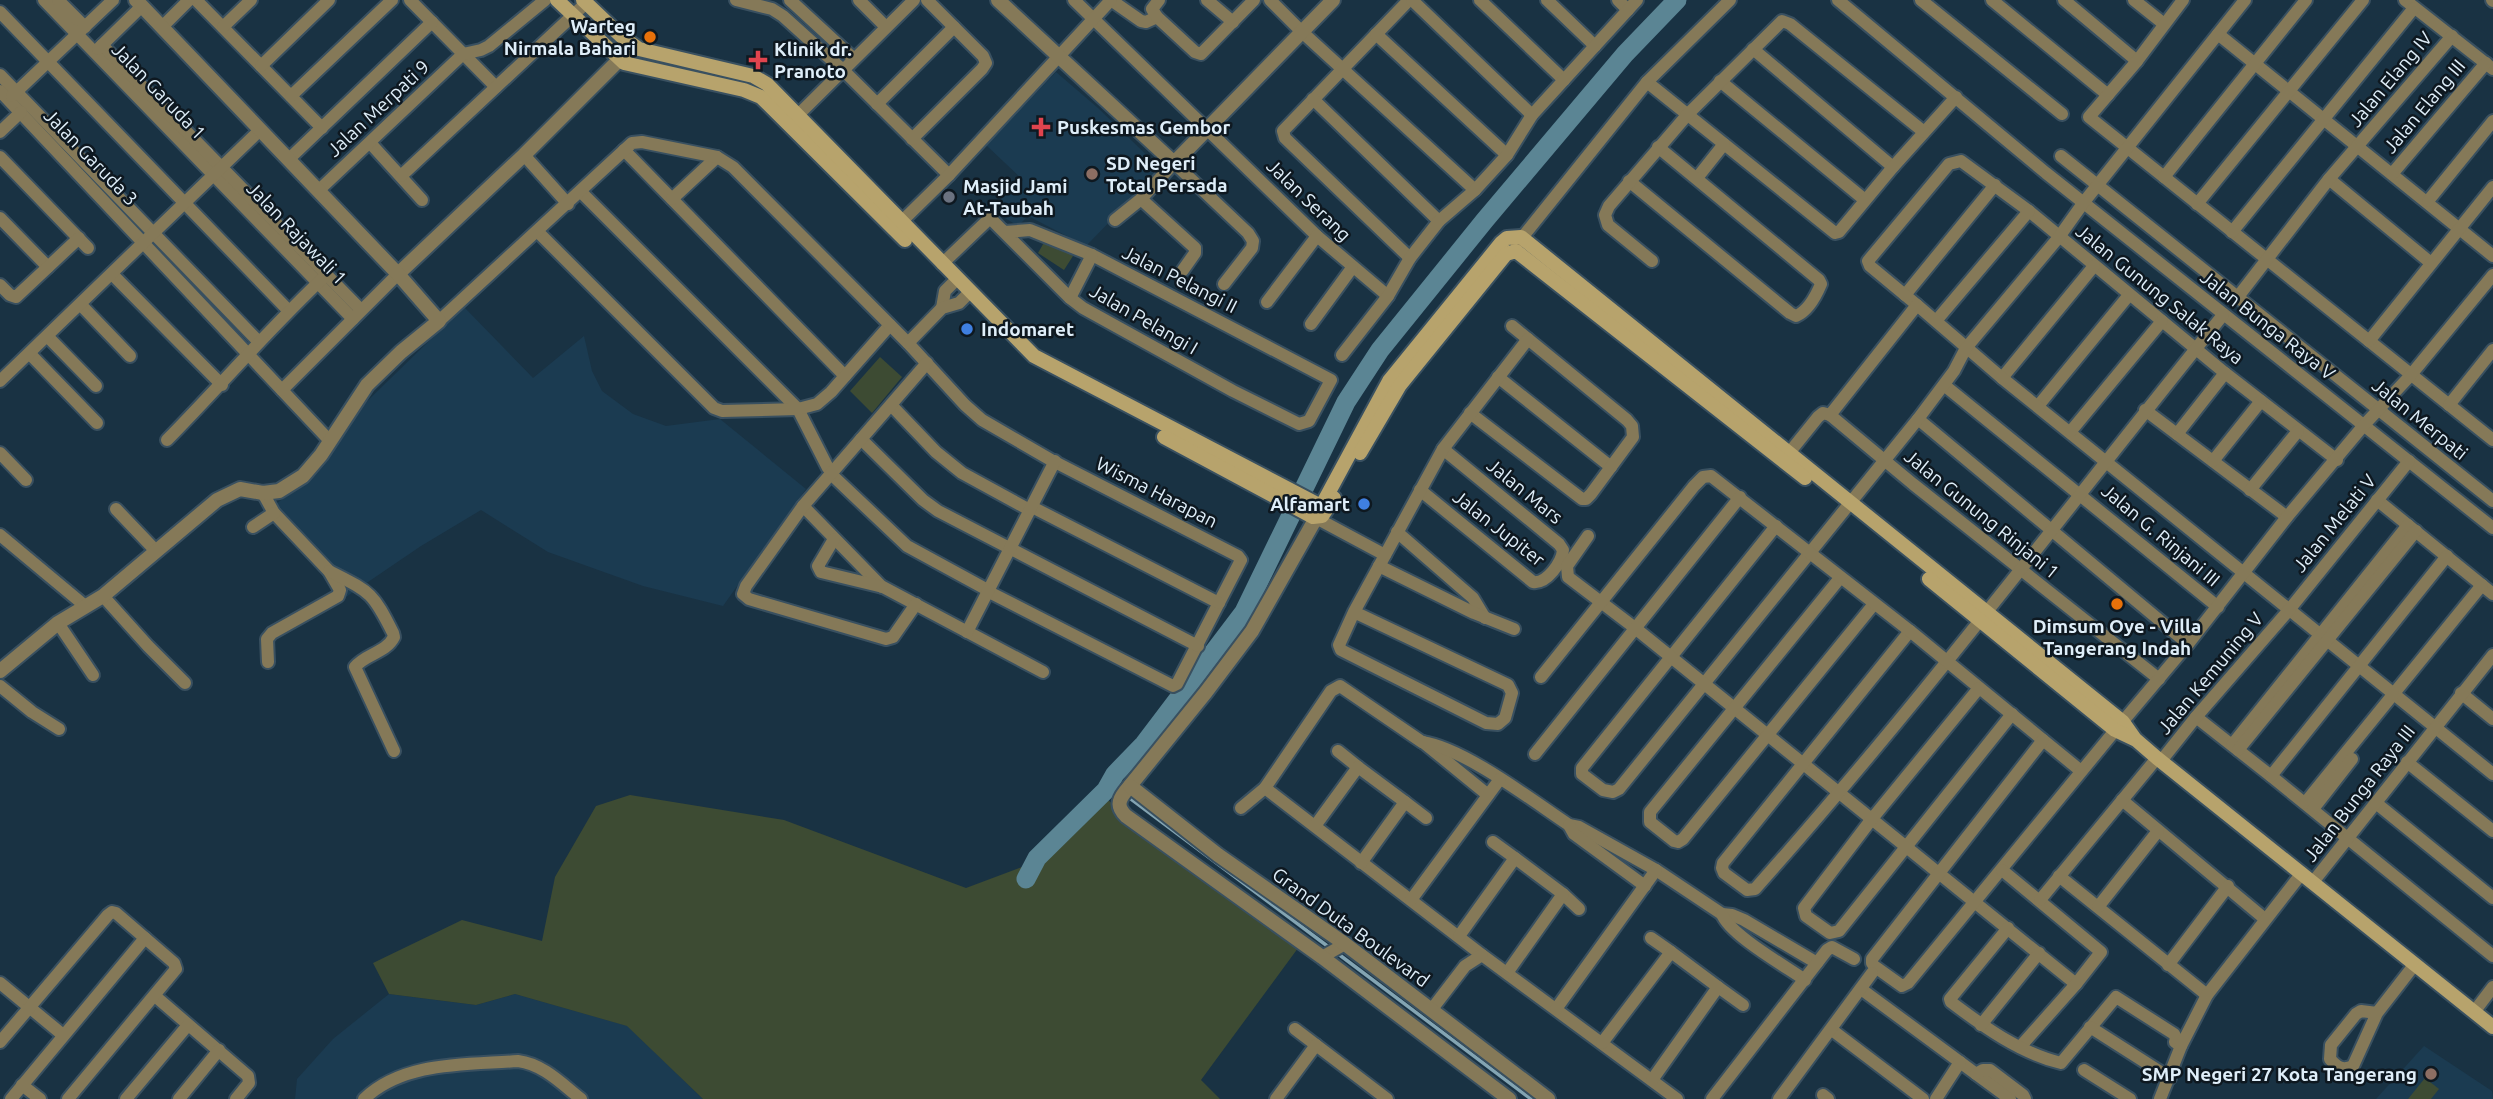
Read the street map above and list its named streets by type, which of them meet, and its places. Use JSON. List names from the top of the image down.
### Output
{
  "streets": {
    "street": [
      "Jalan Elang IV",
      "Jalan Garuda 1",
      "Jalan Elang III",
      "Jalan Merpati 9",
      "Jalan Garuda 3",
      "Jalan Serang",
      "Jalan Rajawali 1",
      "Jalan Pelangi II",
      "Jalan Gunung Salak Raya",
      "Jalan Pelangi I",
      "Jalan Bunga Raya V",
      "Jalan Merpati",
      "Jalan Mars",
      "Wisma Harapan",
      "Jalan Gunung Rinjani 1",
      "Jalan Melati V",
      "Jalan Jupiter",
      "Jalan G. Rinjani III",
      "Jalan Kemuning V",
      "Jalan Bunga Raya III",
      "Grand Duta Boulevard"
    ]
  },
  "crossings": [
    ["Jalan Elang IV", "Jalan Merpati"],
    ["Jalan Garuda 1", "Jalan Rajawali 1"],
    ["Jalan Pelangi II", "Jalan Pelangi I"],
    ["Jalan Bunga Raya V", "Jalan Melati V"],
    ["Jalan Mars", "Jalan Jupiter"],
    ["Jalan Melati V", "Jalan Kemuning V"]
  ],
  "places": {
    "other": [
      "Warteg Nirmala Bahari",
      "SD Negeri Total Persada",
      "Masjid Jami At-Taubah",
      "Indomaret",
      "Alfamart",
      "Dimsum Oye - Villa Tangerang Indah",
      "SMP Negeri 27 Kota Tangerang"
    ],
    "health": ["Klinik dr. Pranoto", "Puskesmas Gembor"]
  }
}
